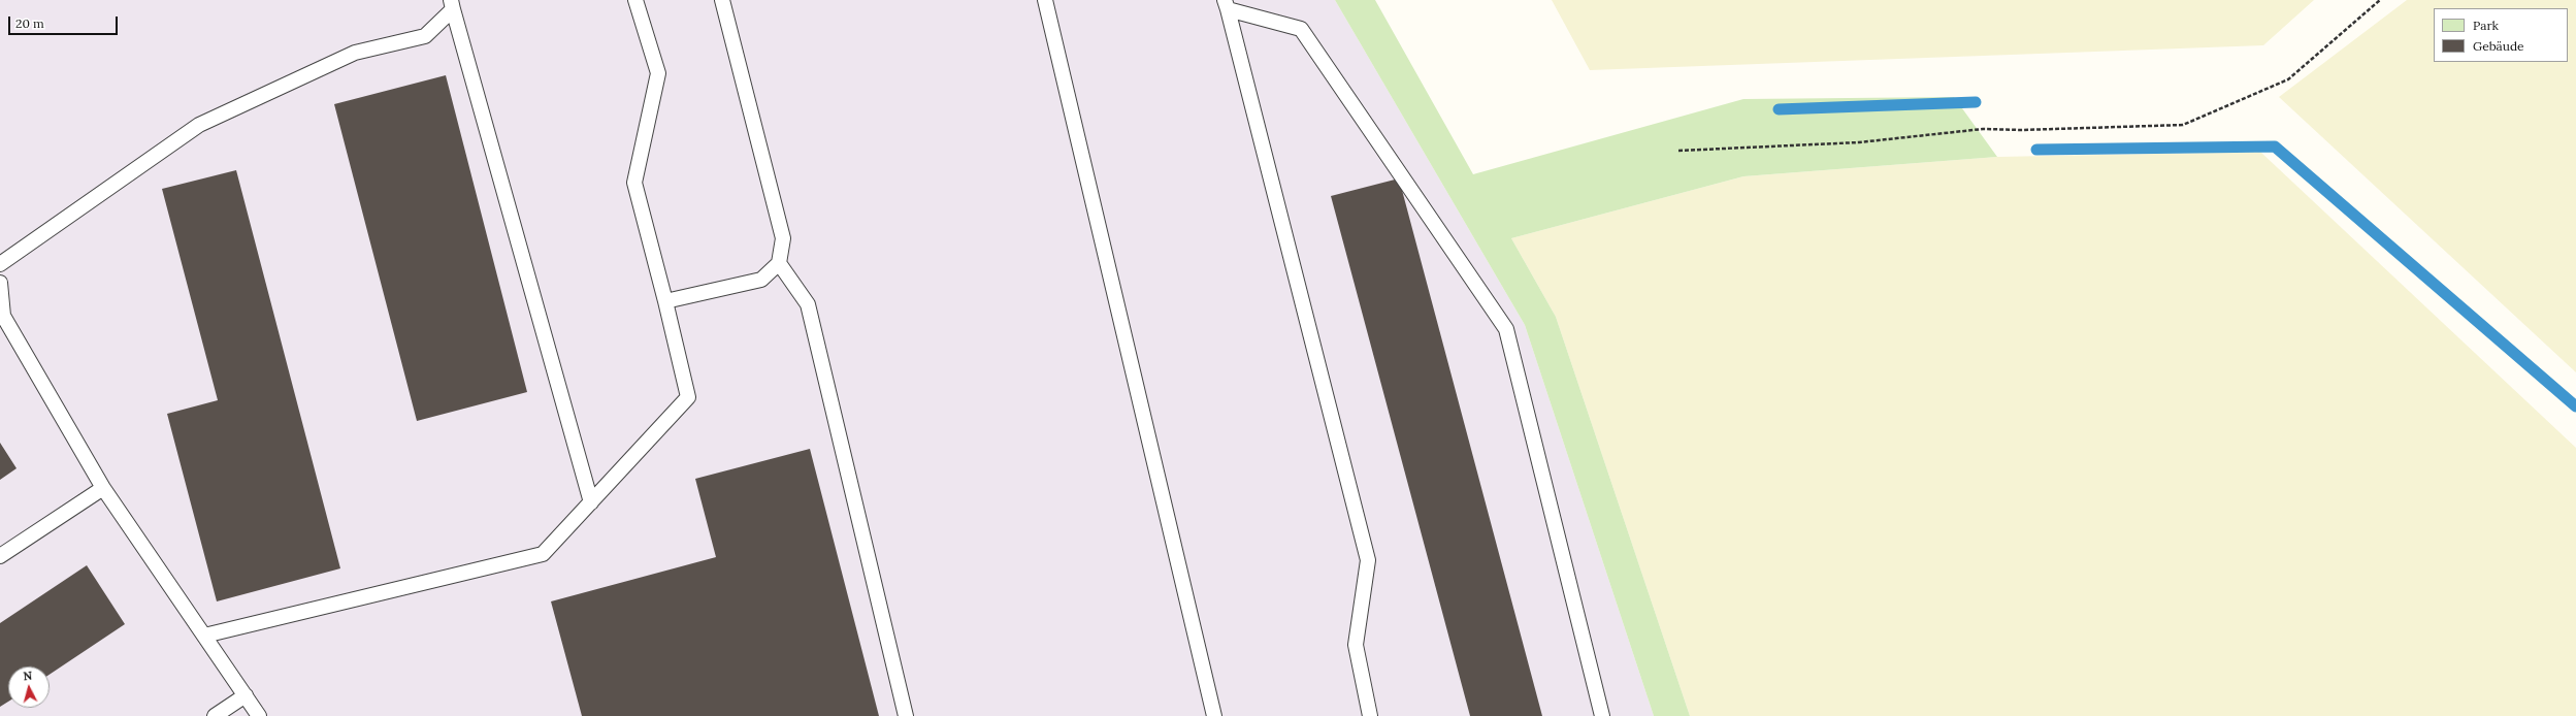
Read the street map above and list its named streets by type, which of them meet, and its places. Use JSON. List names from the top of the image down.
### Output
{
  "legend": ["Park", "Gebäude"],
  "scale_bar": "20 m",
  "north": "top"
}
